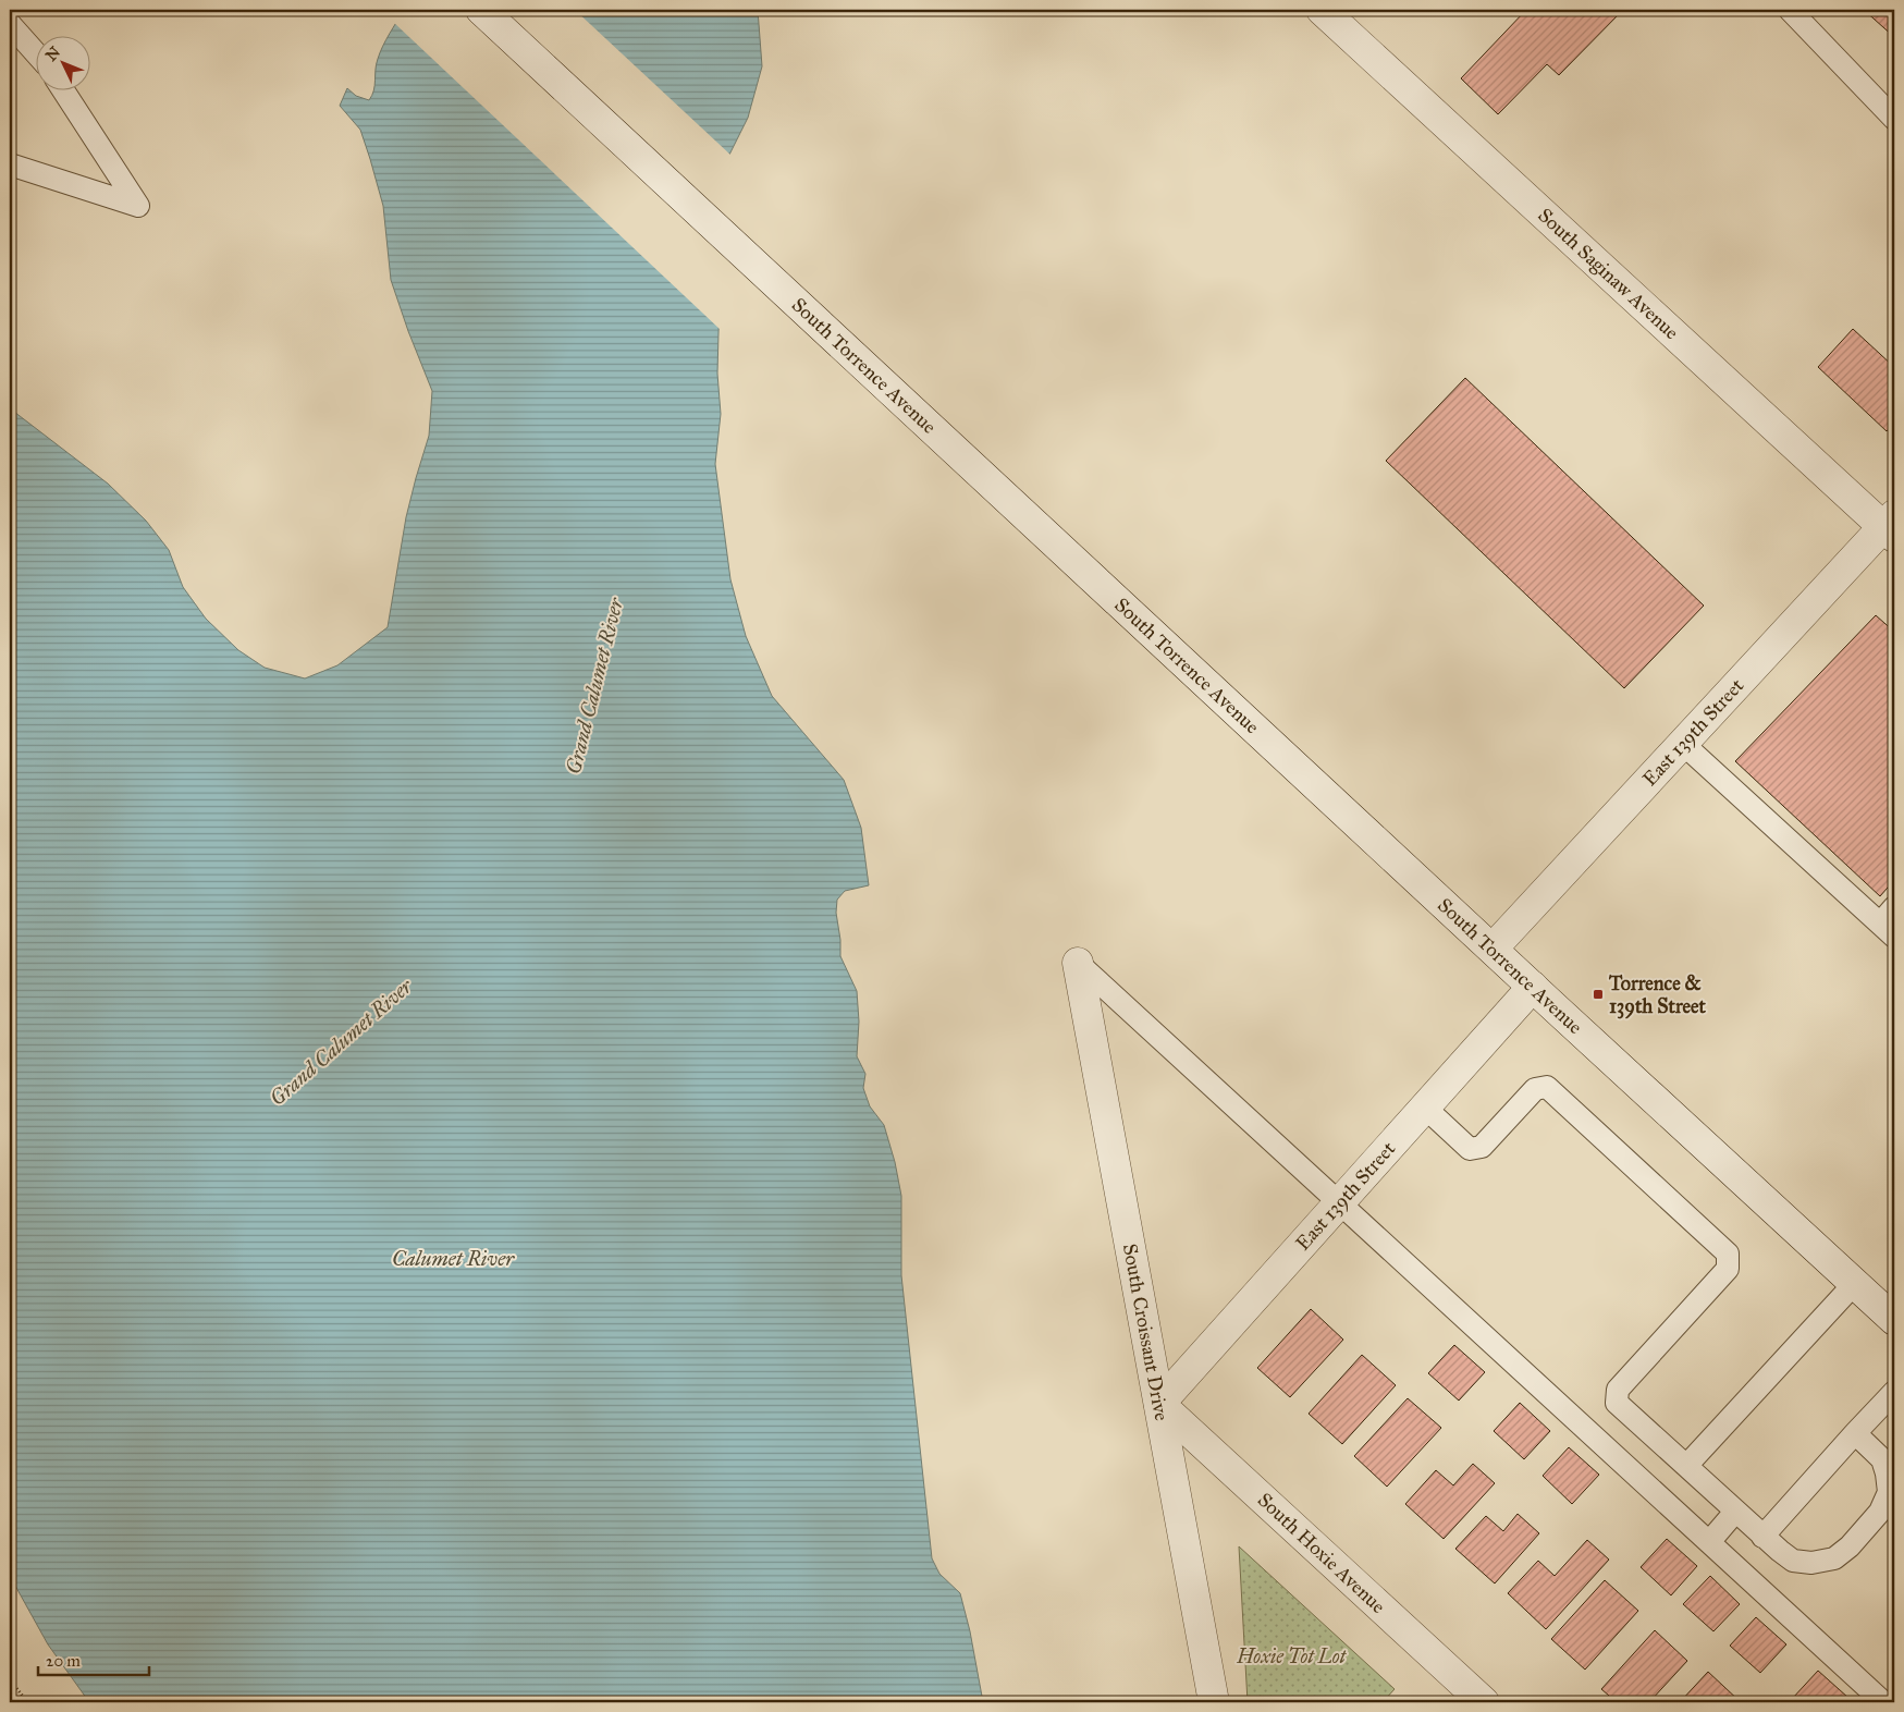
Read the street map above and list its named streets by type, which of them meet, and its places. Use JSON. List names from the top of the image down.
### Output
{
  "streets": {
    "street": [
      "South Saginaw Avenue",
      "South Torrence Avenue",
      "East 139th Street",
      "South Croissant Drive",
      "South Hoxie Avenue"
    ]
  },
  "crossings": [
    ["South Saginaw Avenue", "East 139th Street"],
    ["South Torrence Avenue", "East 139th Street"],
    ["East 139th Street", "South Croissant Drive"],
    ["East 139th Street", "South Hoxie Avenue"],
    ["South Croissant Drive", "South Hoxie Avenue"]
  ],
  "water": ["Grand Calumet River", "Calumet River"],
  "parks": ["Hoxie Tot Lot"],
  "places": {
    "transit": ["Torrence & 139th Street"]
  },
  "scale_bar": "20 m",
  "north": "top left"
}
